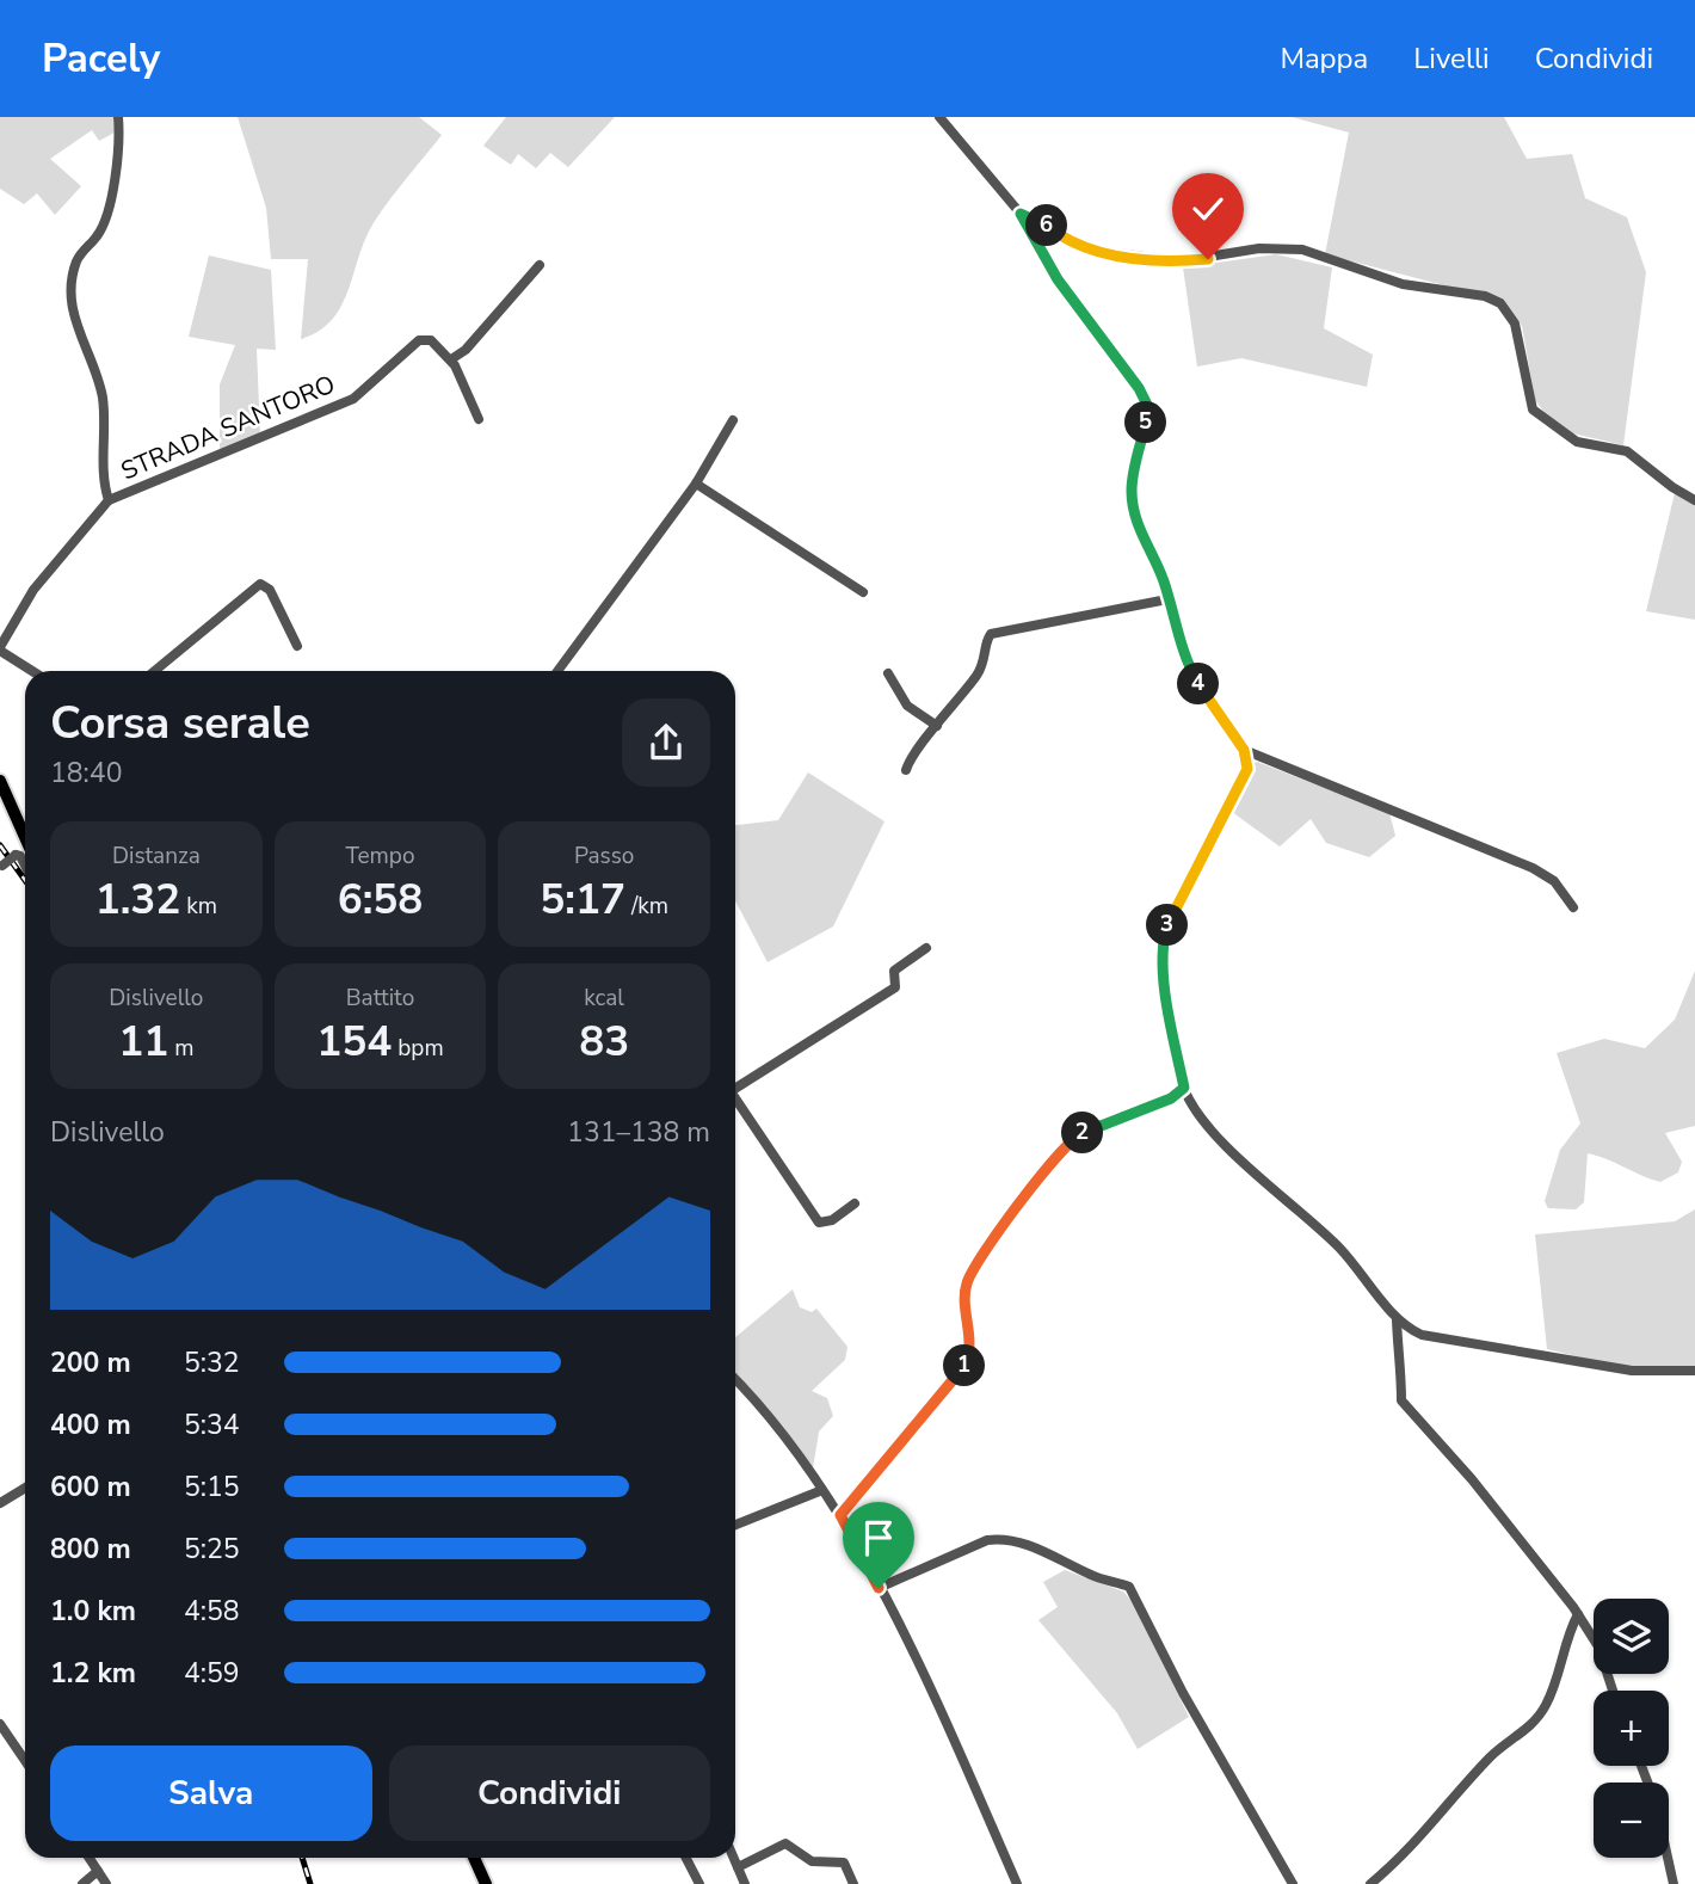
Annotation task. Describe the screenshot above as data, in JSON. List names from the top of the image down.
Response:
{
  "streets": {
    "street": ["STRADA SANTORO"]
  },
  "page": {
    "header": "Pacely",
    "nav": ["Mappa", "Livelli", "Condividi"],
    "pins": [
      "6",
      "5",
      "4",
      "3",
      "2",
      "1"
    ],
    "heading": ["Corsa serale", "18:40"],
    "stats": [
      ["Distanza", "1.32 km"],
      ["Tempo", "6:58"],
      ["Passo", "5:17 /km"],
      ["Dislivello", "11 m"],
      ["Battito", "154 bpm"],
      ["kcal", "83"]
    ],
    "chart": ["Dislivello", "131–138 m"],
    "list": [
      {
        "name": "200 m",
        "note": "5:32"
      },
      {
        "name": "400 m",
        "note": "5:34"
      },
      {
        "name": "600 m",
        "note": "5:15"
      },
      {
        "name": "800 m",
        "note": "5:25"
      },
      {
        "name": "1.0 km",
        "note": "4:58"
      },
      {
        "name": "1.2 km",
        "note": "4:59"
      }
    ],
    "map_buttons": ["+", "−"],
    "buttons": ["Salva", "Condividi"]
  }
}
